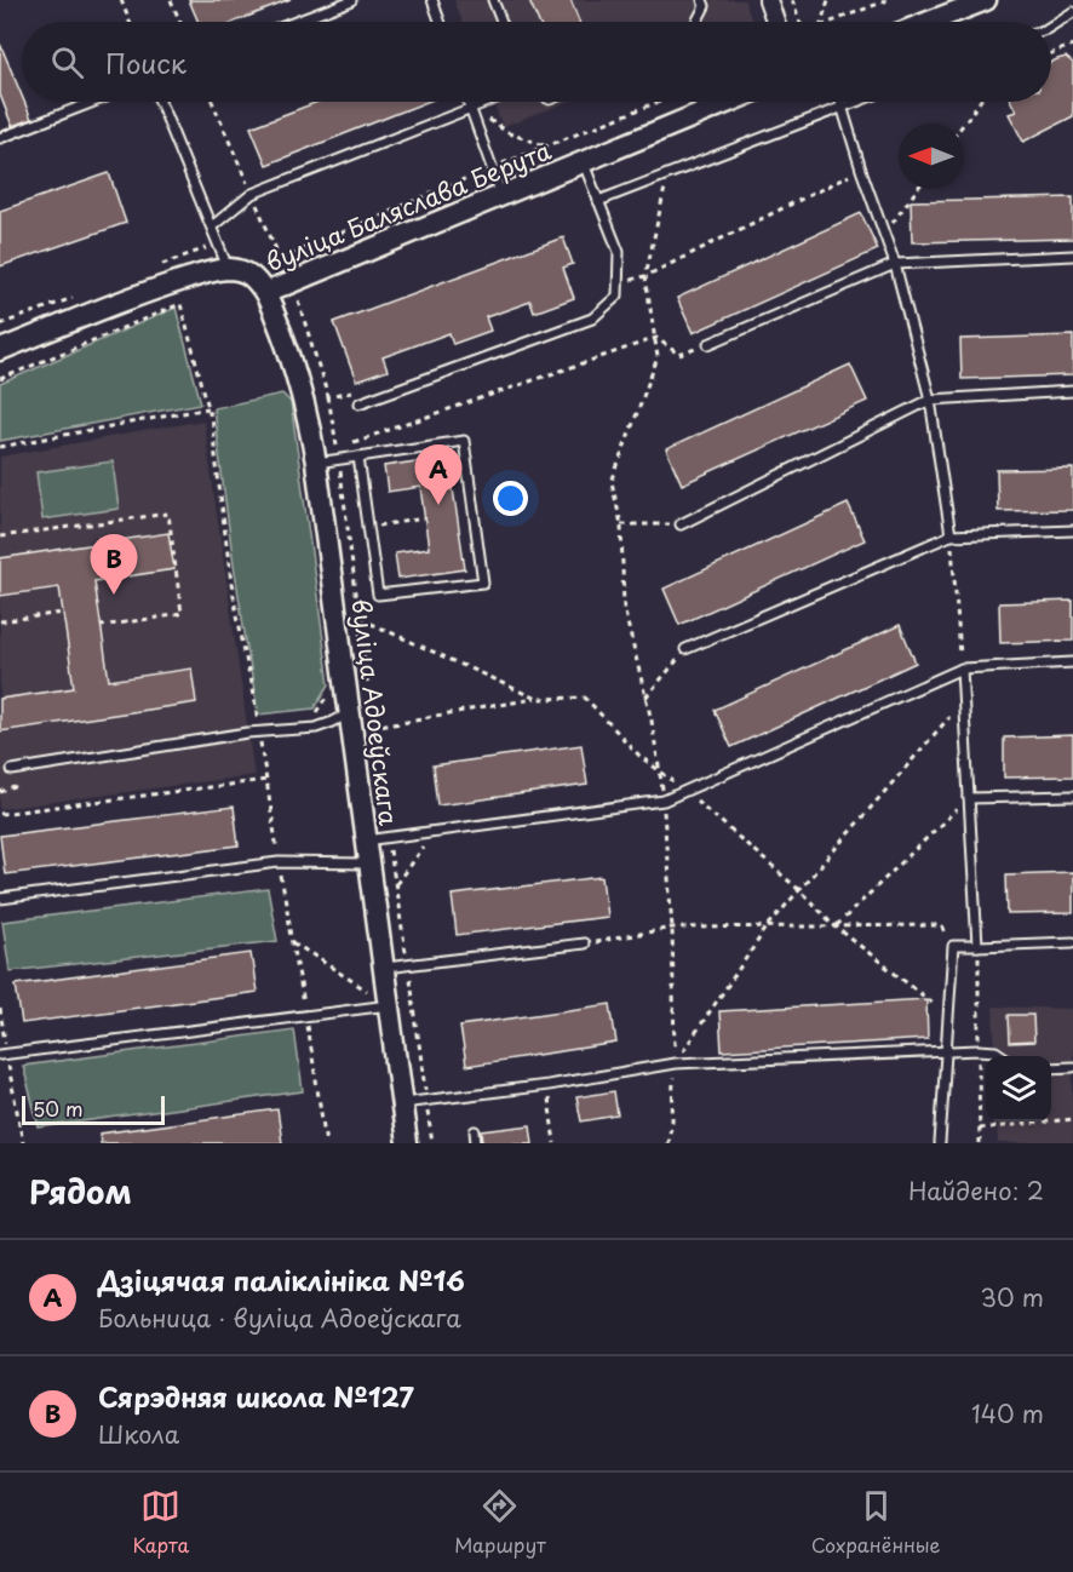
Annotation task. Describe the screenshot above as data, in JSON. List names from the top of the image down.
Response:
{
  "streets": {
    "street": ["вуліца Баляслава Берута", "вуліца Адоеўскага"]
  },
  "crossings": [
    ["вуліца Баляслава Берута", "вуліца Адоеўскага"]
  ],
  "scale_bar": "50 m",
  "north": "left",
  "page": {
    "search": "Поиск",
    "pins": ["A", "B"],
    "scale": "50 m",
    "heading": ["Рядом", "Найдено: 2"],
    "list": [
      {
        "mark": "A",
        "name": "Дзіцячая паліклініка №16",
        "note": "Больница · вуліца Адоеўскага",
        "value": "30 m"
      },
      {
        "mark": "B",
        "name": "Сярэдняя школа №127",
        "note": "Школа",
        "value": "140 m"
      }
    ],
    "nav": ["Карта", "Маршрут", "Сохранённые"]
  }
}
